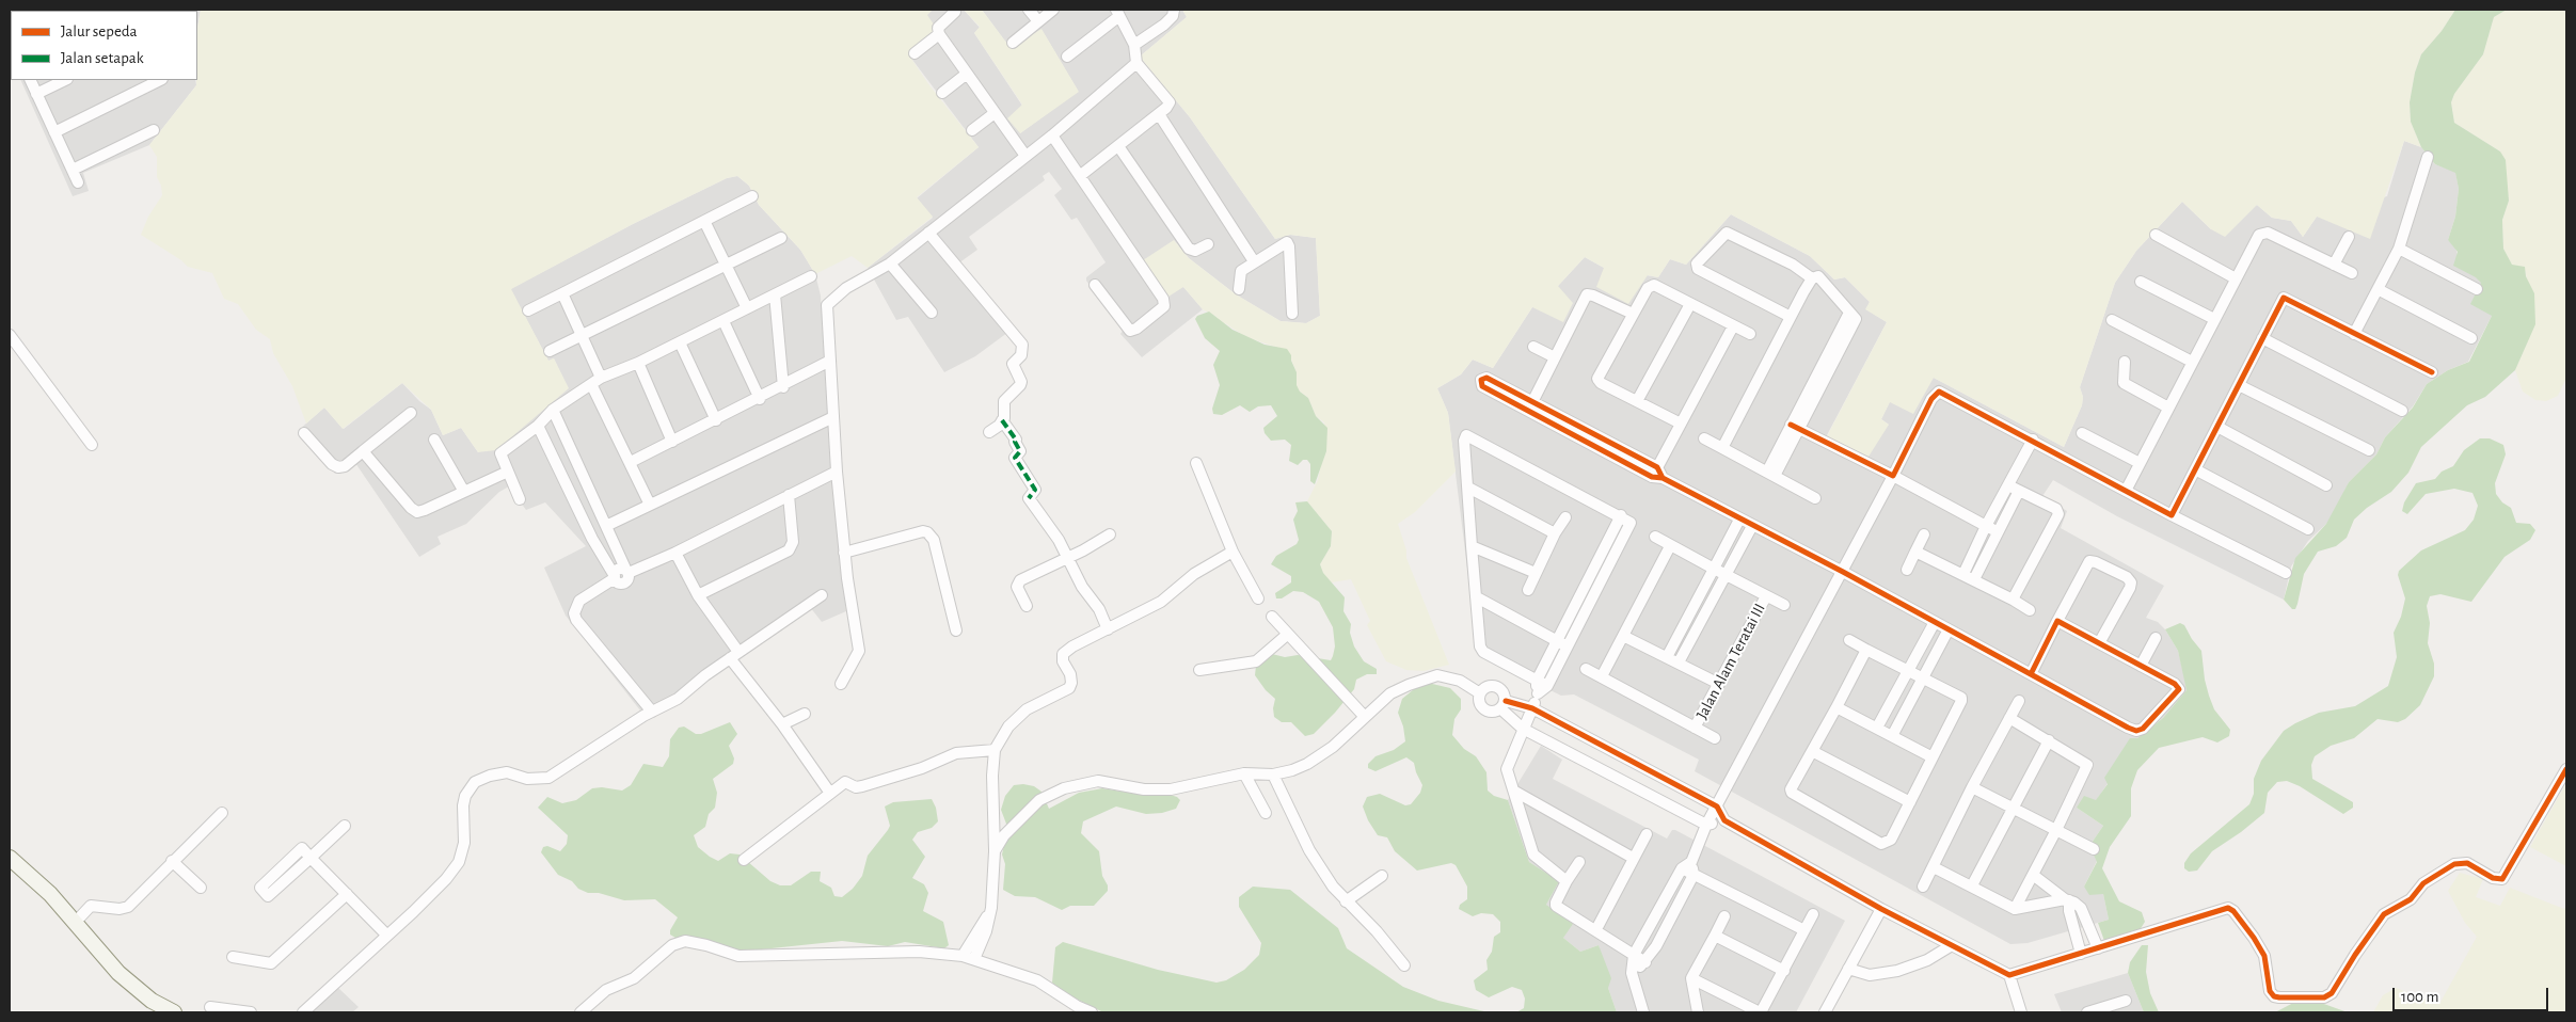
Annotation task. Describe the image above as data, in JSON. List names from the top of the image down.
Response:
{
  "streets": {
    "street": ["Jalan Alam Teratai III"]
  },
  "legend": ["Jalur sepeda", "Jalan setapak"],
  "scale_bar": "100 m"
}
